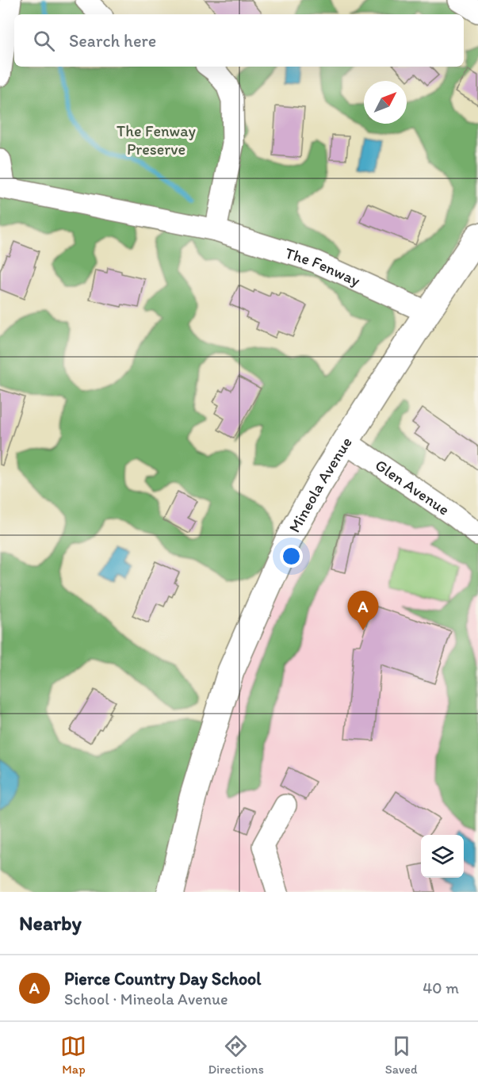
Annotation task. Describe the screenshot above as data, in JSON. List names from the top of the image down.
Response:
{
  "streets": {
    "main road": ["Mineola Avenue"],
    "street": ["The Fenway", "Glen Avenue"]
  },
  "crossings": [
    ["The Fenway", "Mineola Avenue"],
    ["Mineola Avenue", "Glen Avenue"]
  ],
  "parks": ["The Fenway Preserve"],
  "north": "top right",
  "page": {
    "search": "Search here",
    "pins": "A",
    "heading": "Nearby",
    "list": [
      {
        "mark": "A",
        "name": "Pierce Country Day School",
        "note": "School · Mineola Avenue",
        "value": "40 m"
      }
    ],
    "nav": ["Map", "Directions", "Saved"]
  }
}
